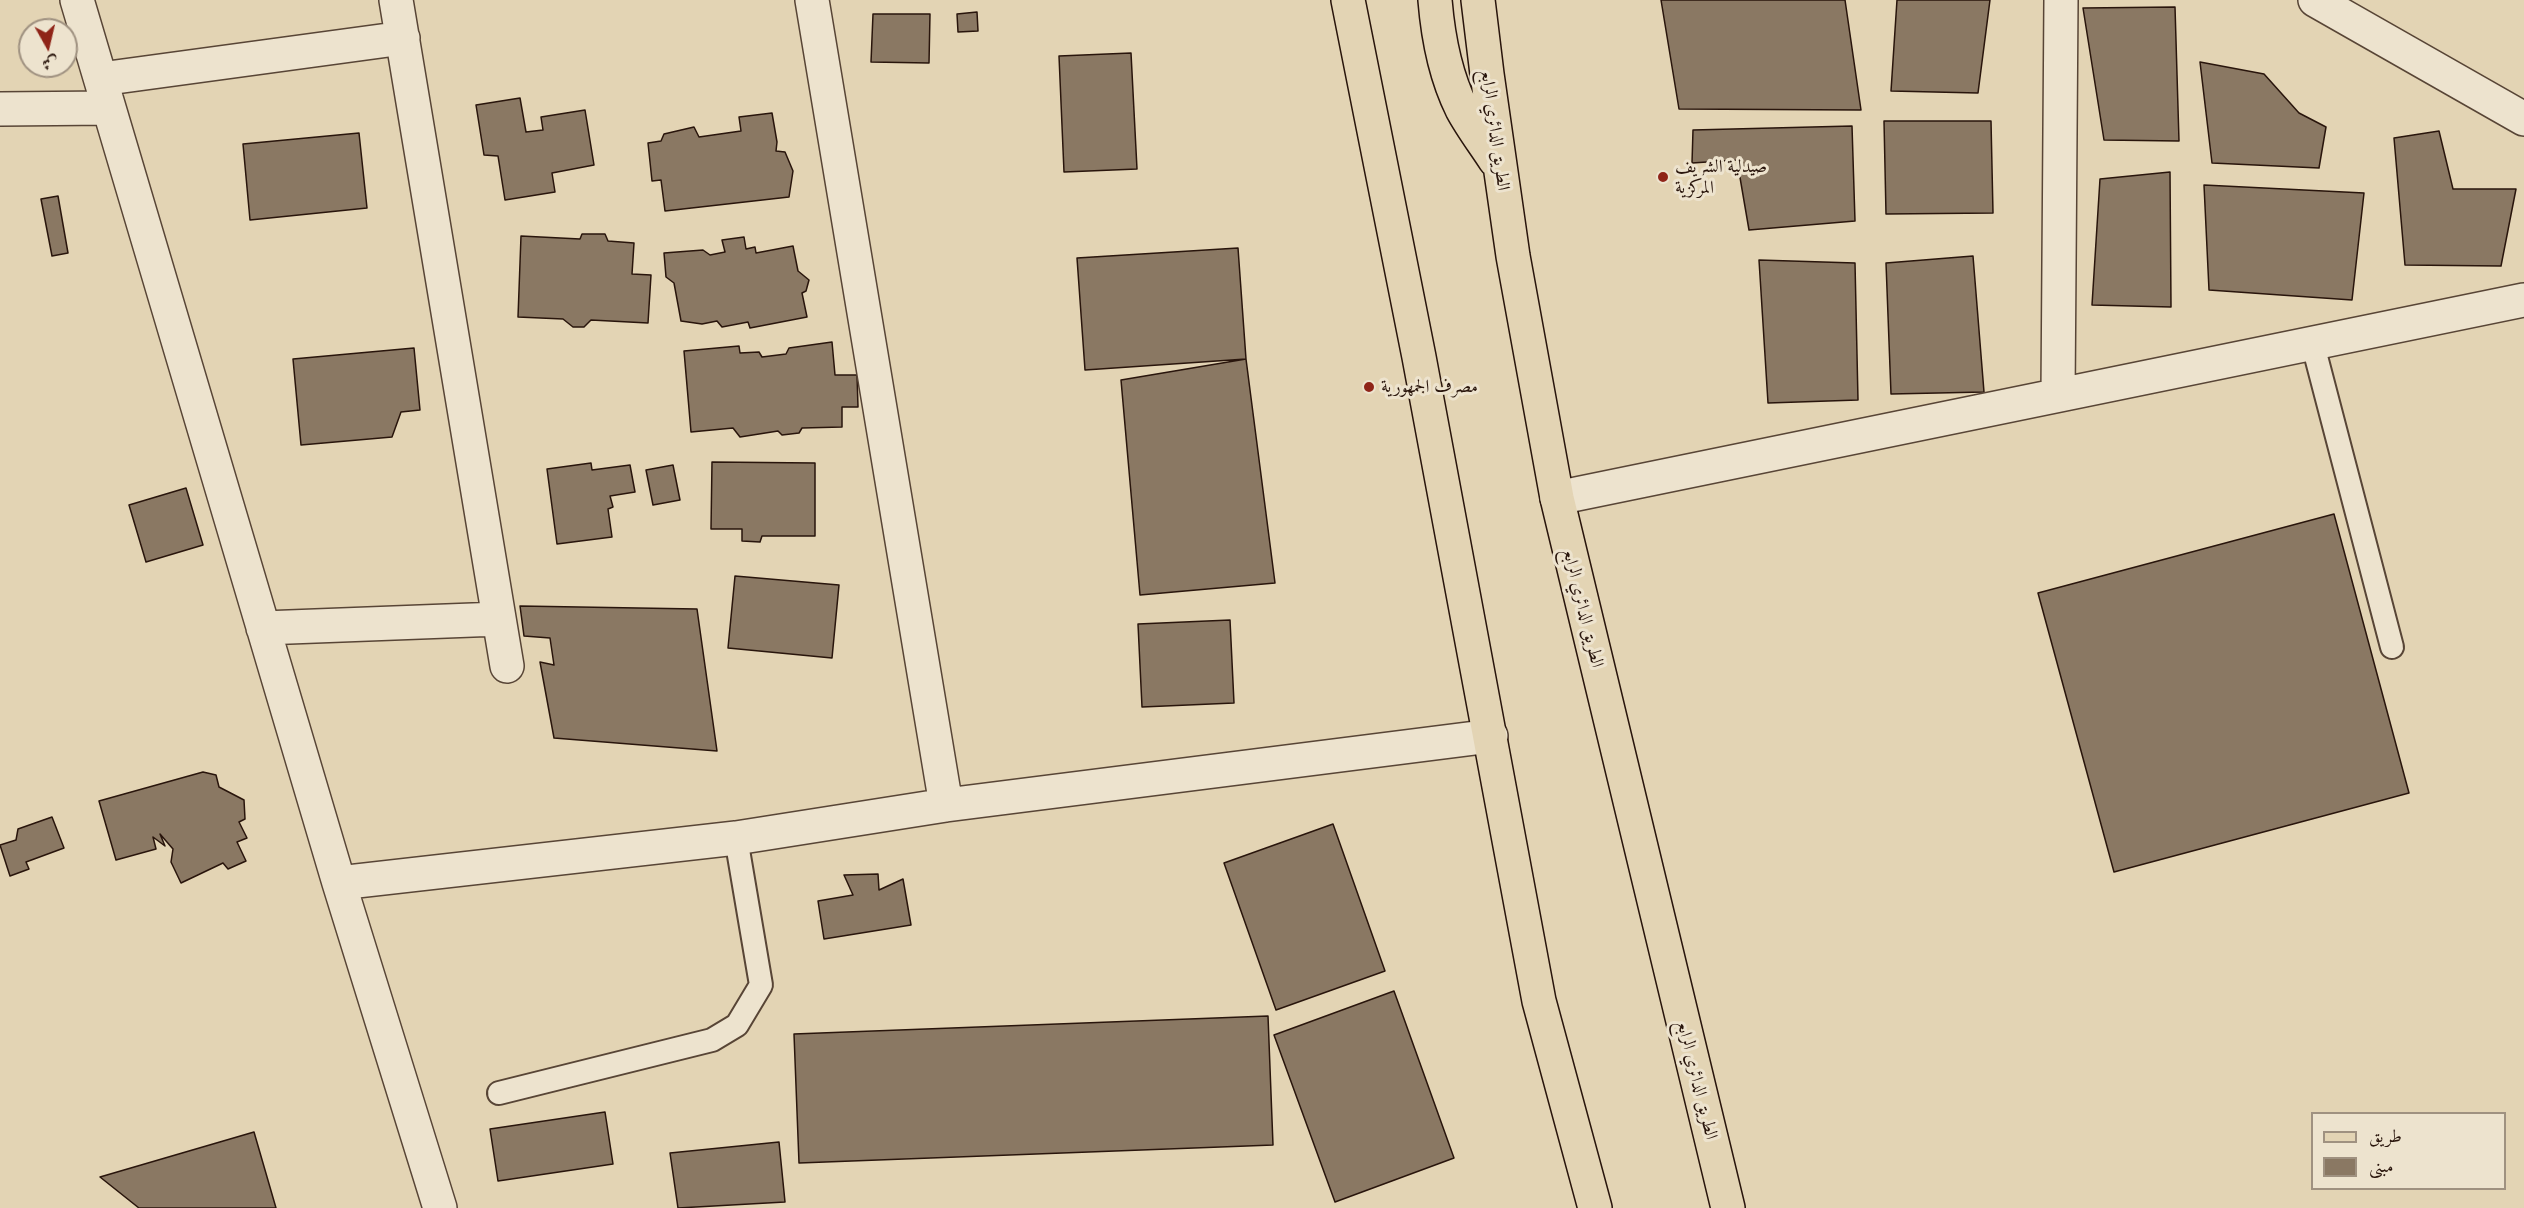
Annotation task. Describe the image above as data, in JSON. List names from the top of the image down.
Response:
{
  "streets": {
    "main road": ["الطريق الدائري الرابع"]
  },
  "places": ["صيدلية الشريف المركزية", "مصرف الجمهورية"],
  "legend": ["طريق", "مبنى"],
  "north": "bottom"
}
